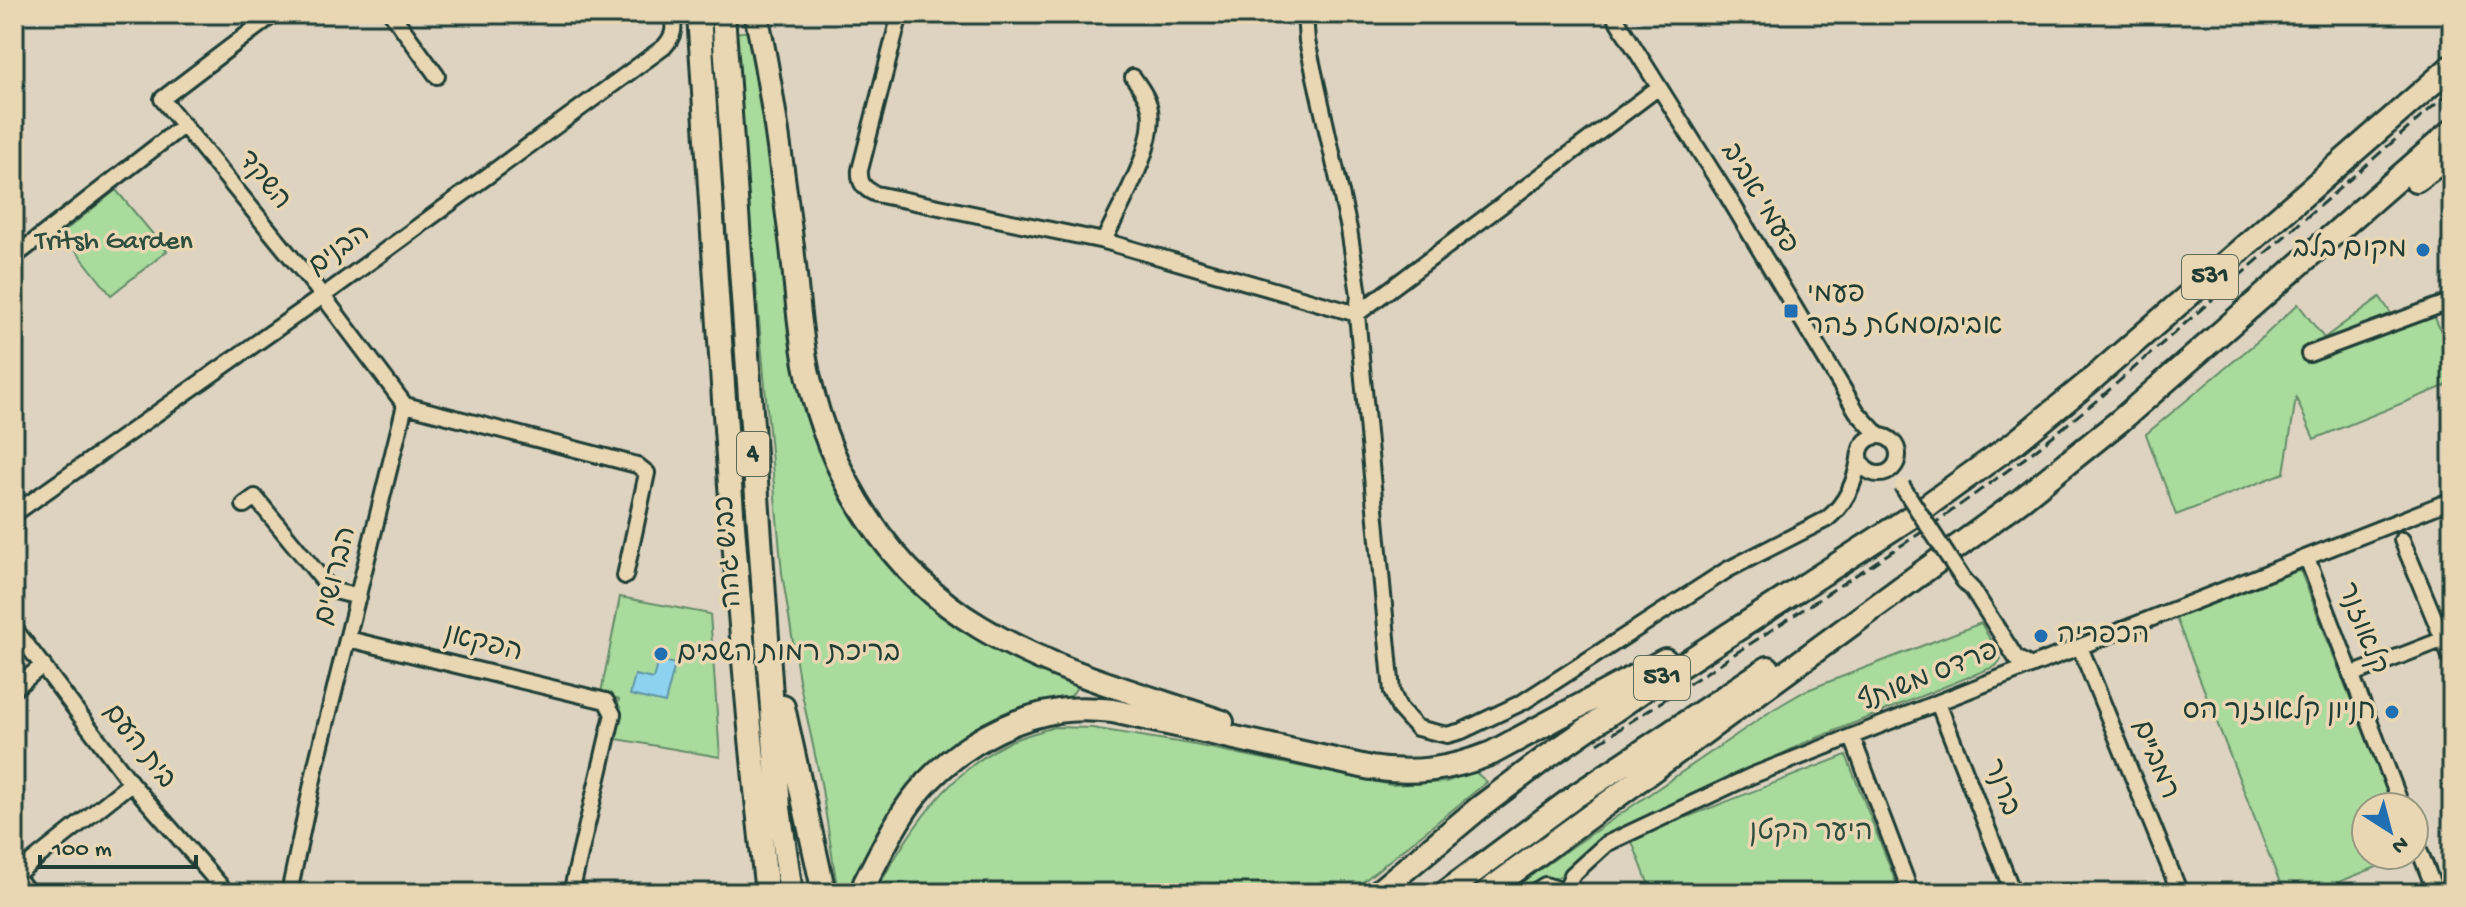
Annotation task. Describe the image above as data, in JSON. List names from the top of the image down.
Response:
{
  "streets": {
    "highway": ["531", "4", "כביש גהה"],
    "street": [
      "השקד",
      "פעמי אביב",
      "הבנים",
      "הברושים",
      "קלאוזנר",
      "הפקאן",
      "פרדס משותף",
      "בית העם",
      "רמב\"ם",
      "ברנר"
    ]
  },
  "crossings": [
    ["השקד", "הבנים"],
    ["הברושים", "הפקאן"],
    ["קלאוזנר", "פרדס משותף"],
    ["פרדס משותף", "רמב\"ם"],
    ["פרדס משותף", "ברנר"]
  ],
  "parks": ["Tritsh Garden", "היער הקטן"],
  "places": {
    "other": [
      "מקום בלב",
      "הכפריה",
      "בריכת רמות השבים",
      "חניון קלאוזנר הס"
    ],
    "transit": ["פעמי אביב/סמטת זהר"]
  },
  "scale_bar": "100 m",
  "north": "bottom right"
}
